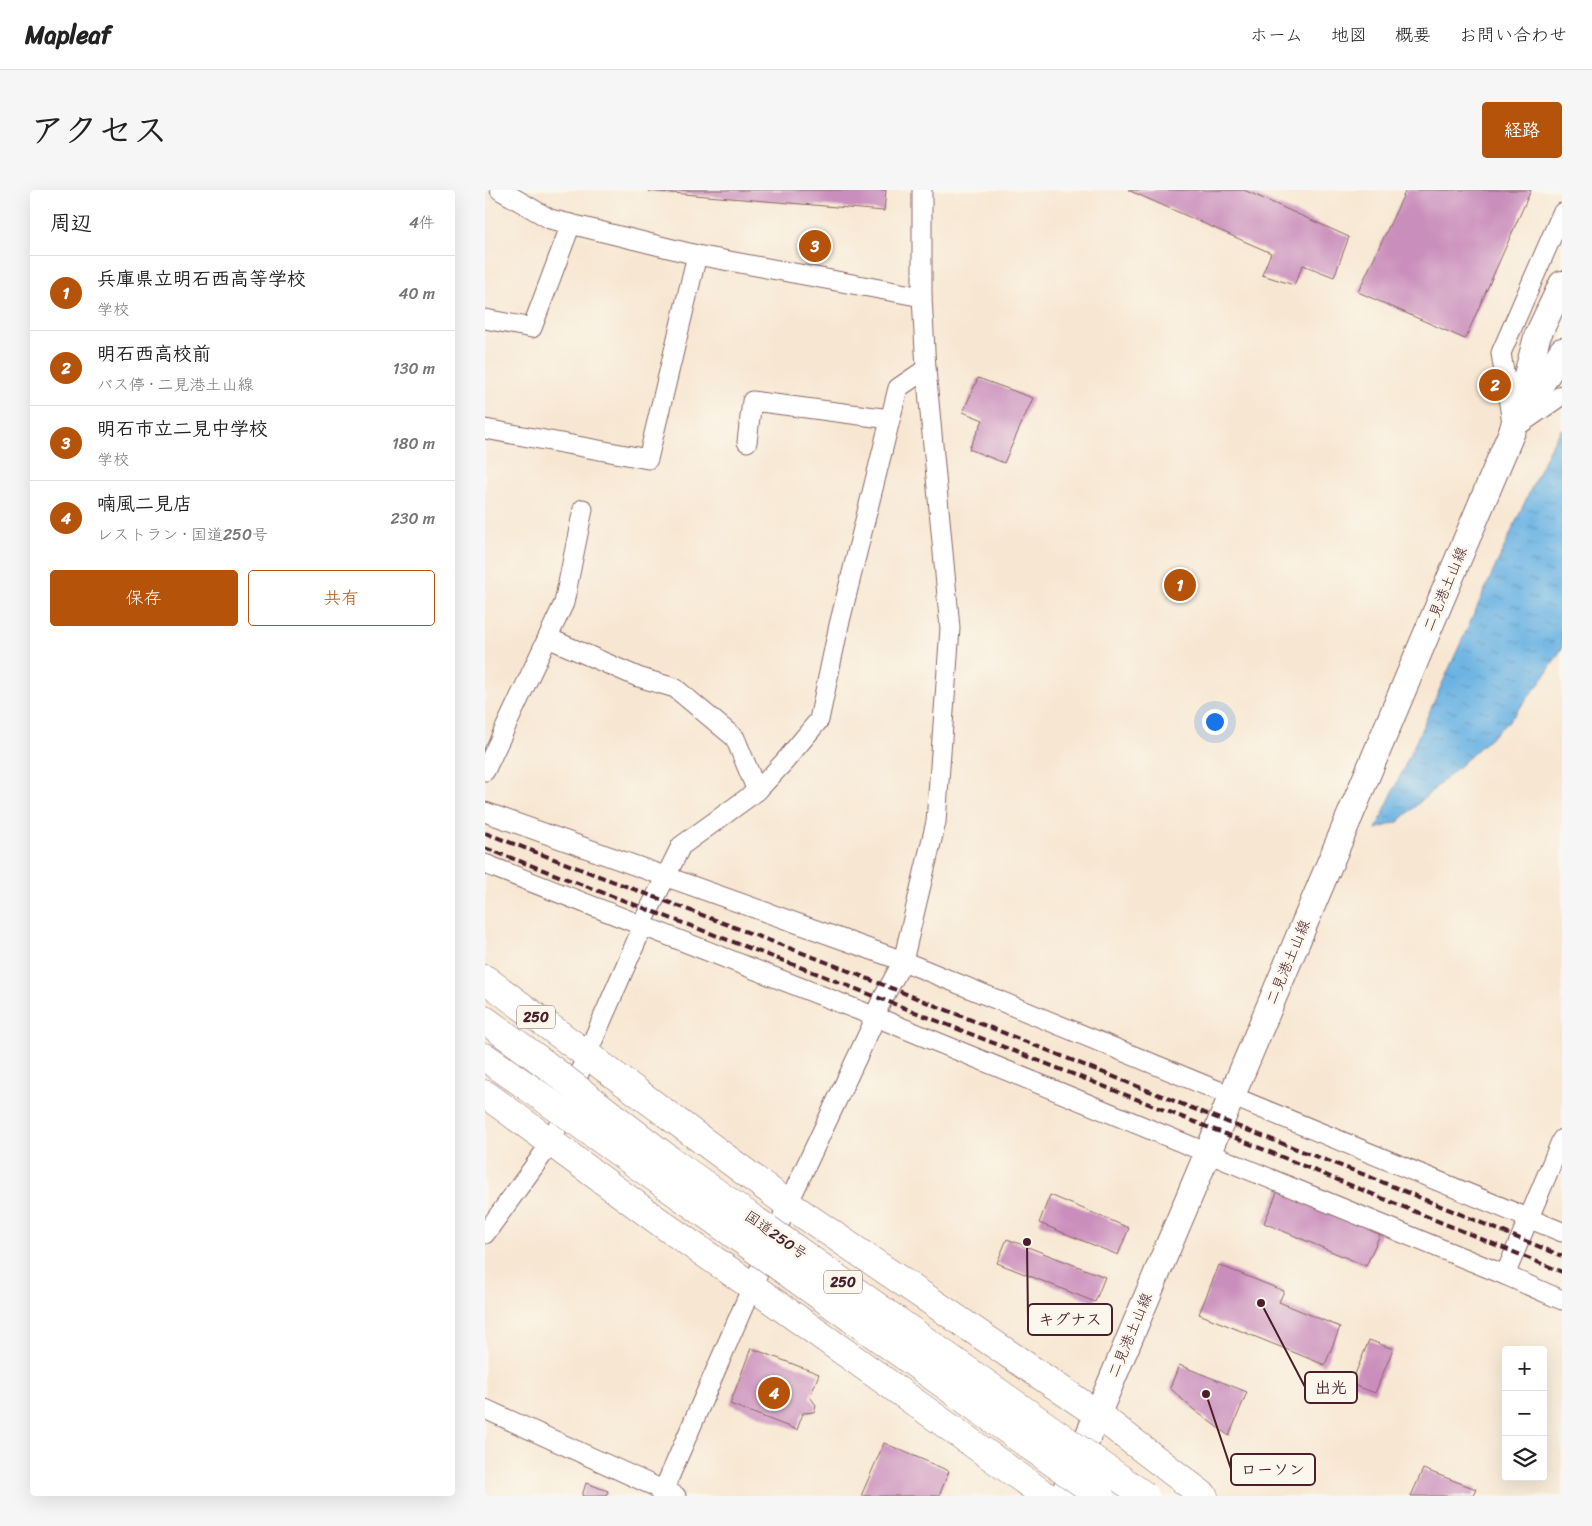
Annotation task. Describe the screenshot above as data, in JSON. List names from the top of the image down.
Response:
{
  "streets": {
    "highway": ["250", "国道250号"],
    "main road": ["二見港土山線"]
  },
  "crossings": [
    ["二見港土山線", "250"]
  ],
  "places": ["キグナス", "出光", "ローソン"],
  "page": {
    "header": "Mapleaf",
    "nav": [
      "ホーム",
      "地図",
      "概要",
      "お問い合わせ"
    ],
    "title": "アクセス",
    "buttons": [
      "経路",
      ["保存", "共有"]
    ],
    "heading": ["周辺", "4件"],
    "pins": [
      "3",
      "2",
      "1",
      "4"
    ],
    "list": [
      {
        "mark": "1",
        "name": "兵庫県立明石西高等学校",
        "note": "学校",
        "value": "40 m"
      },
      {
        "mark": "2",
        "name": "明石西高校前",
        "note": "バス停 · 二見港土山線",
        "value": "130 m"
      },
      {
        "mark": "3",
        "name": "明石市立二見中学校",
        "note": "学校",
        "value": "180 m"
      },
      {
        "mark": "4",
        "name": "喃風二見店",
        "note": "レストラン · 国道250号",
        "value": "230 m"
      }
    ],
    "map_buttons": ["+", "−"]
  }
}
